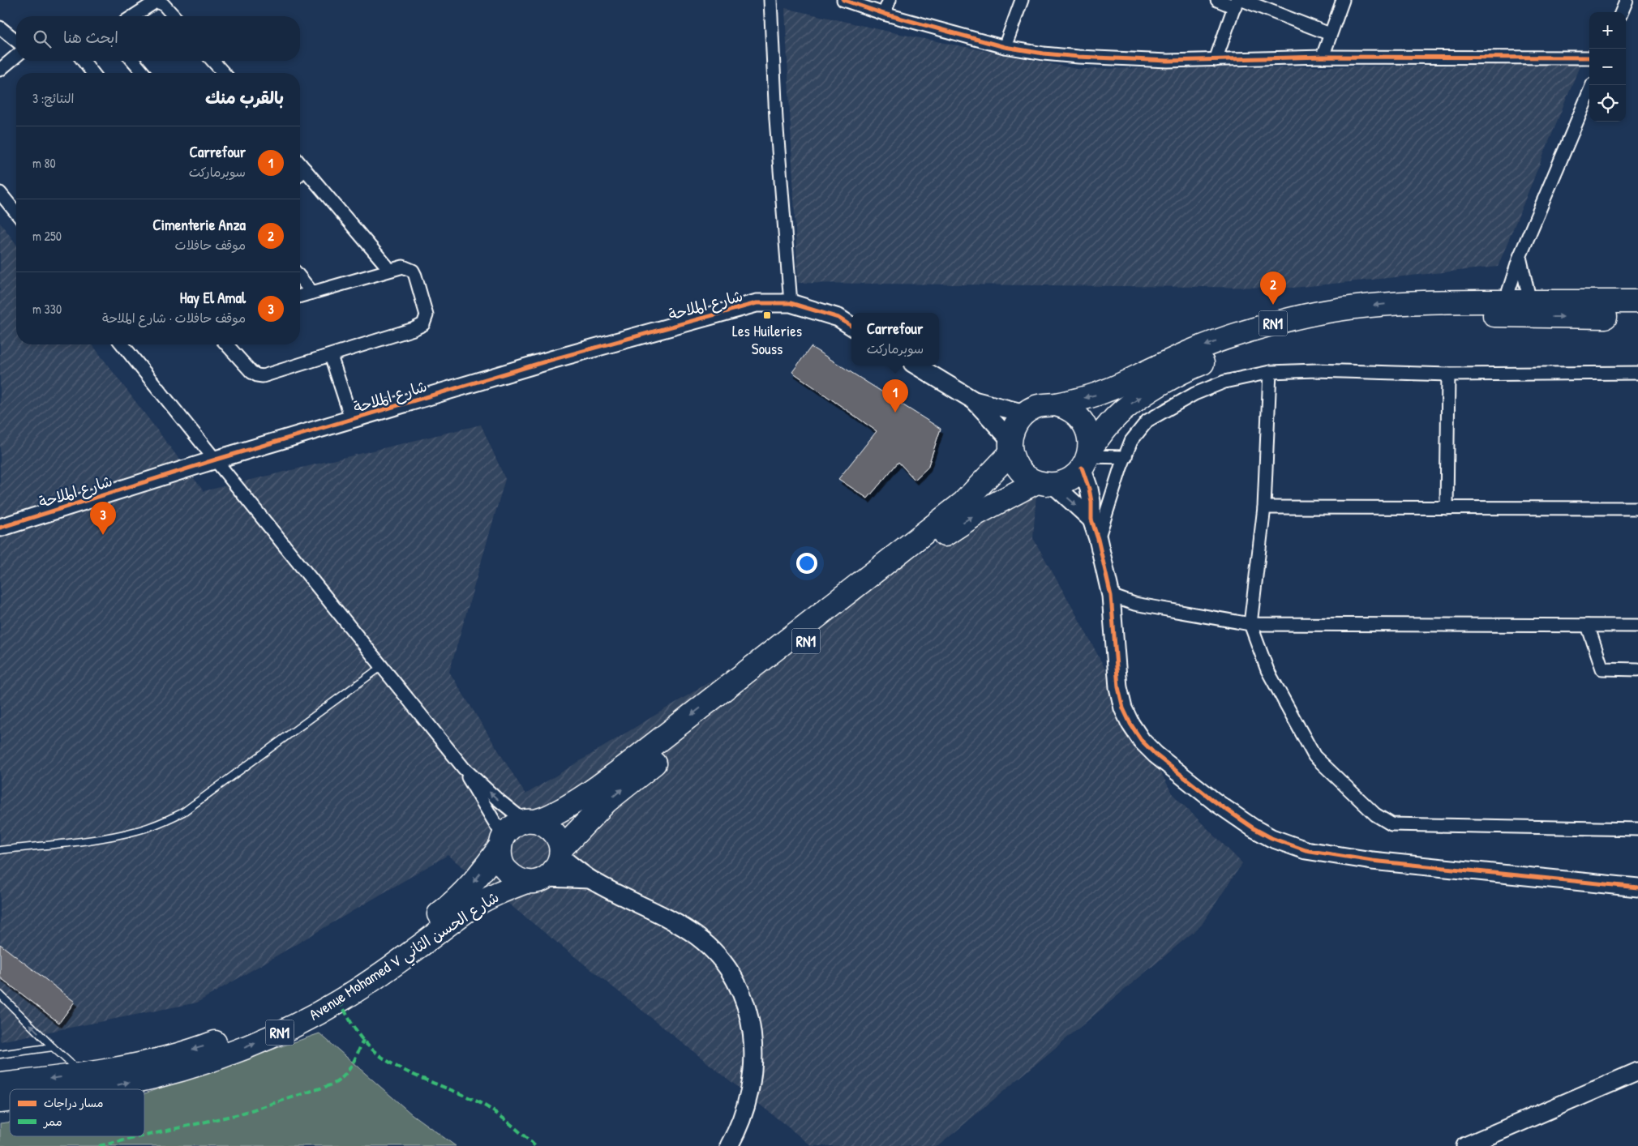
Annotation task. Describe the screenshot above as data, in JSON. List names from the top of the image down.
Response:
{
  "streets": {
    "highway": ["RN1", "Avenue Mohamed V شارع الحسن الثاني"],
    "street": ["شارع الملاحة"]
  },
  "crossings": [
    ["RN1", "Avenue Mohamed V شارع الحسن الثاني"]
  ],
  "places": {
    "transit": ["Les Huileries Souss"]
  },
  "legend": ["مسار دراجات", "ممر"],
  "page": {
    "map_buttons": ["+", "−"],
    "search": "ابحث هنا",
    "heading": ["بالقرب منك", "النتائج: 3"],
    "list": [
      {
        "mark": "1",
        "name": "Carrefour",
        "note": "سوبرماركت",
        "value": "80 m"
      },
      {
        "mark": "2",
        "name": "Cimenterie Anza",
        "note": "موقف حافلات",
        "value": "250 m"
      },
      {
        "mark": "3",
        "name": "Hay El Amal",
        "note": "موقف حافلات · شارع الملاحة",
        "value": "330 m"
      }
    ],
    "pins": ["2", "1", "3"],
    "popup": ["Carrefour", "سوبرماركت"]
  }
}
